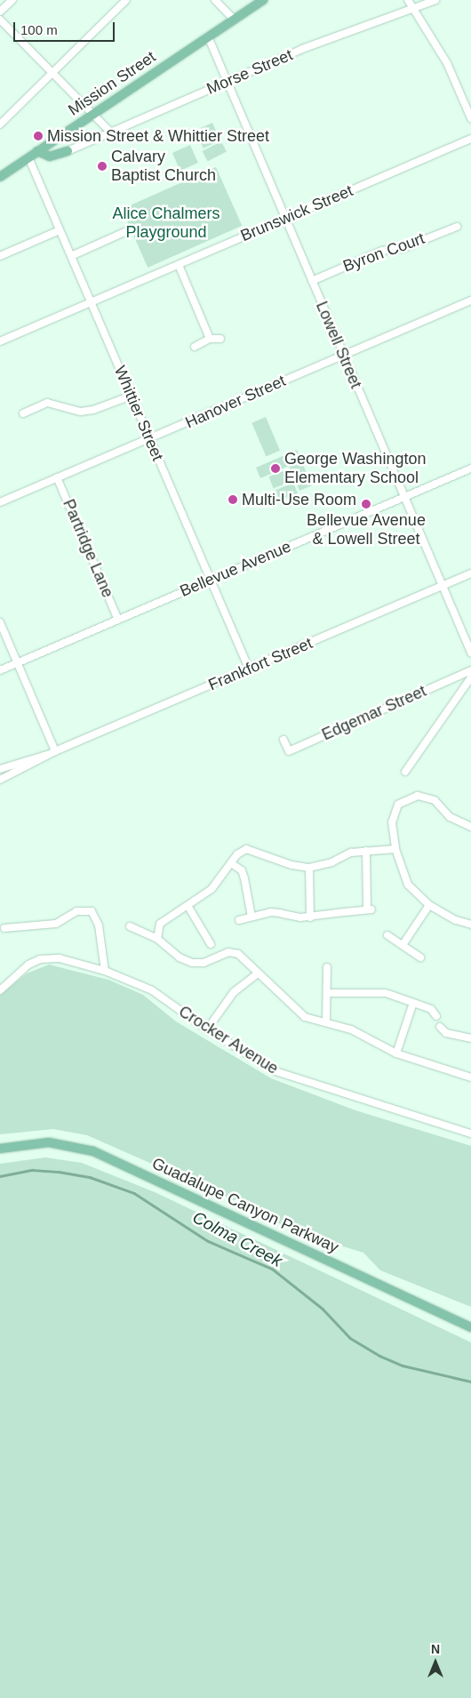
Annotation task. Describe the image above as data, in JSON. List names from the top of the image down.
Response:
{
  "streets": {
    "main road": ["Mission Street", "Guadalupe Canyon Parkway"],
    "street": [
      "Morse Street",
      "Brunswick Street",
      "Byron Court",
      "Lowell Street",
      "Hanover Street",
      "Whittier Street",
      "Partridge Lane",
      "Bellevue Avenue",
      "Frankfort Street",
      "Edgemar Street",
      "Crocker Avenue"
    ]
  },
  "crossings": [
    ["Morse Street", "Lowell Street"],
    ["Mission Street", "Lowell Street"],
    ["Mission Street", "Whittier Street"],
    ["Brunswick Street", "Lowell Street"],
    ["Brunswick Street", "Whittier Street"],
    ["Byron Court", "Lowell Street"],
    ["Lowell Street", "Hanover Street"],
    ["Lowell Street", "Bellevue Avenue"],
    ["Lowell Street", "Frankfort Street"],
    ["Hanover Street", "Whittier Street"],
    ["Hanover Street", "Partridge Lane"],
    ["Whittier Street", "Bellevue Avenue"],
    ["Whittier Street", "Frankfort Street"],
    ["Partridge Lane", "Bellevue Avenue"]
  ],
  "water": ["Colma Creek"],
  "parks": ["Alice Chalmers Playground"],
  "places": [
    "Mission Street & Whittier Street",
    "Calvary Baptist Church",
    "George Washington Elementary School",
    "Multi-Use Room",
    "Bellevue Avenue & Lowell Street"
  ],
  "scale_bar": "100 m",
  "north": "top"
}
